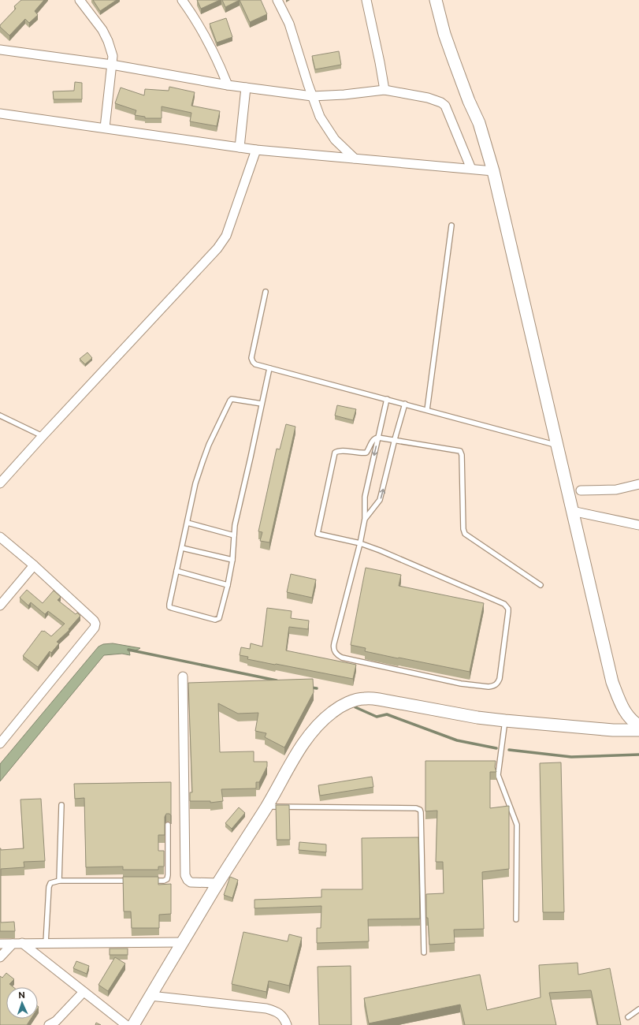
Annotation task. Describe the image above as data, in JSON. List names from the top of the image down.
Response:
{
  "north": "top"
}
